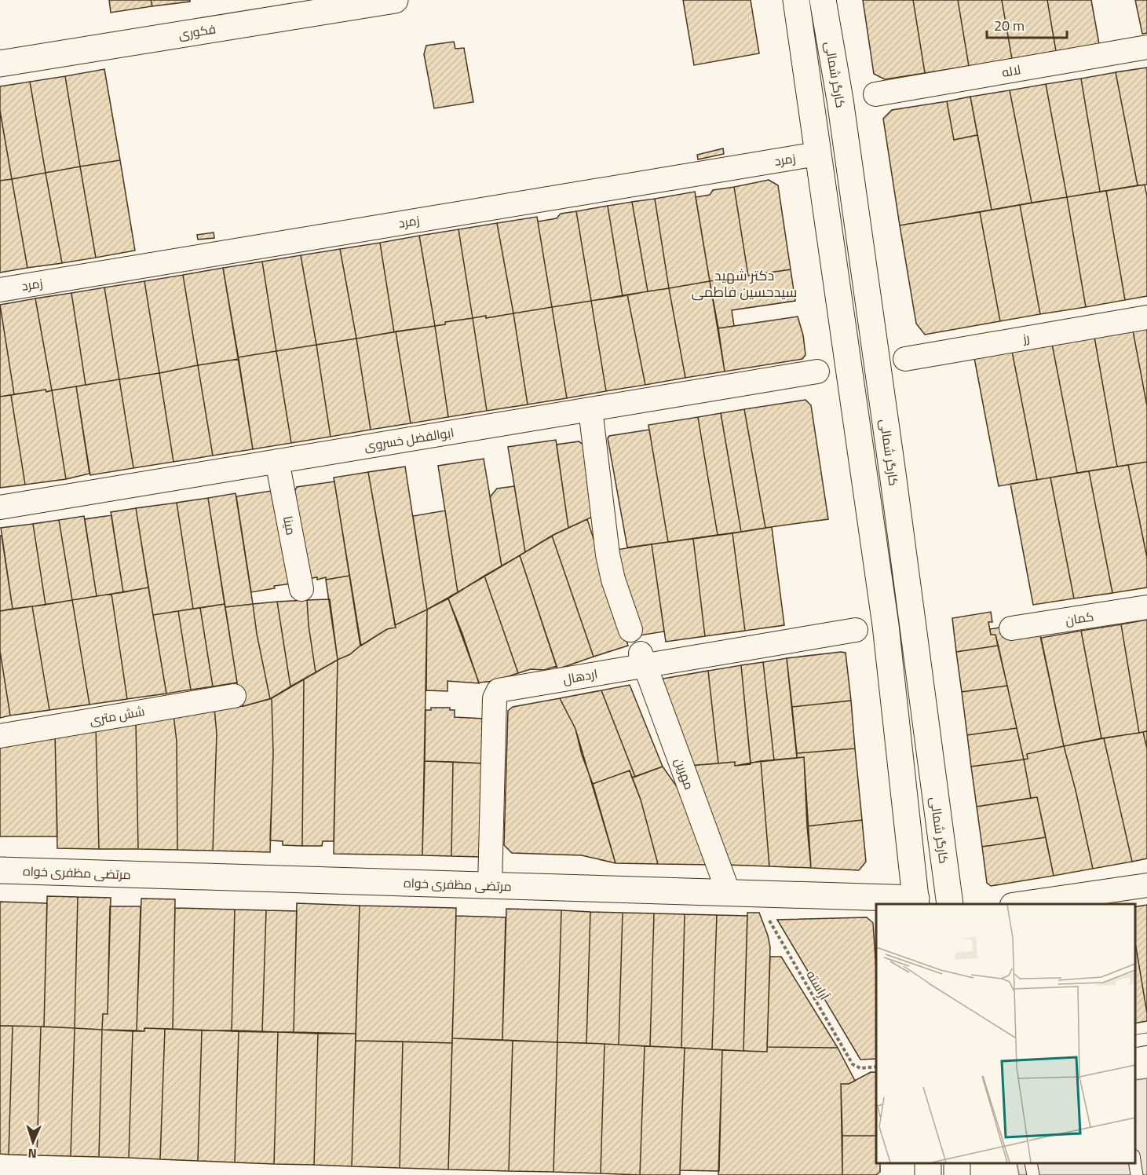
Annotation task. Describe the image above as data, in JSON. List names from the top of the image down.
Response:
{
  "streets": {
    "main road": ["فکوری", "کارگر شمالی", "مرتضی مظفری خواه"],
    "street": [
      "لاله",
      "زمرد",
      "رز",
      "ابوالفضل خسروی",
      "مینا",
      "کمان",
      "اردهال",
      "شش متری",
      "مهرین"
    ],
    "path": ["آراسته"]
  },
  "crossings": [
    ["ابوالفضل خسروی", "مینا"],
    ["اردهال", "مهرین"],
    ["اردهال", "مرتضی مظفری خواه"],
    ["مهرین", "مرتضی مظفری خواه"],
    ["مهرین", "آراسته"],
    ["مرتضی مظفری خواه", "آراسته"]
  ],
  "districts": ["دکتر شهید سیدحسین فاطمی"],
  "scale_bar": "20 m",
  "north": "bottom"
}
